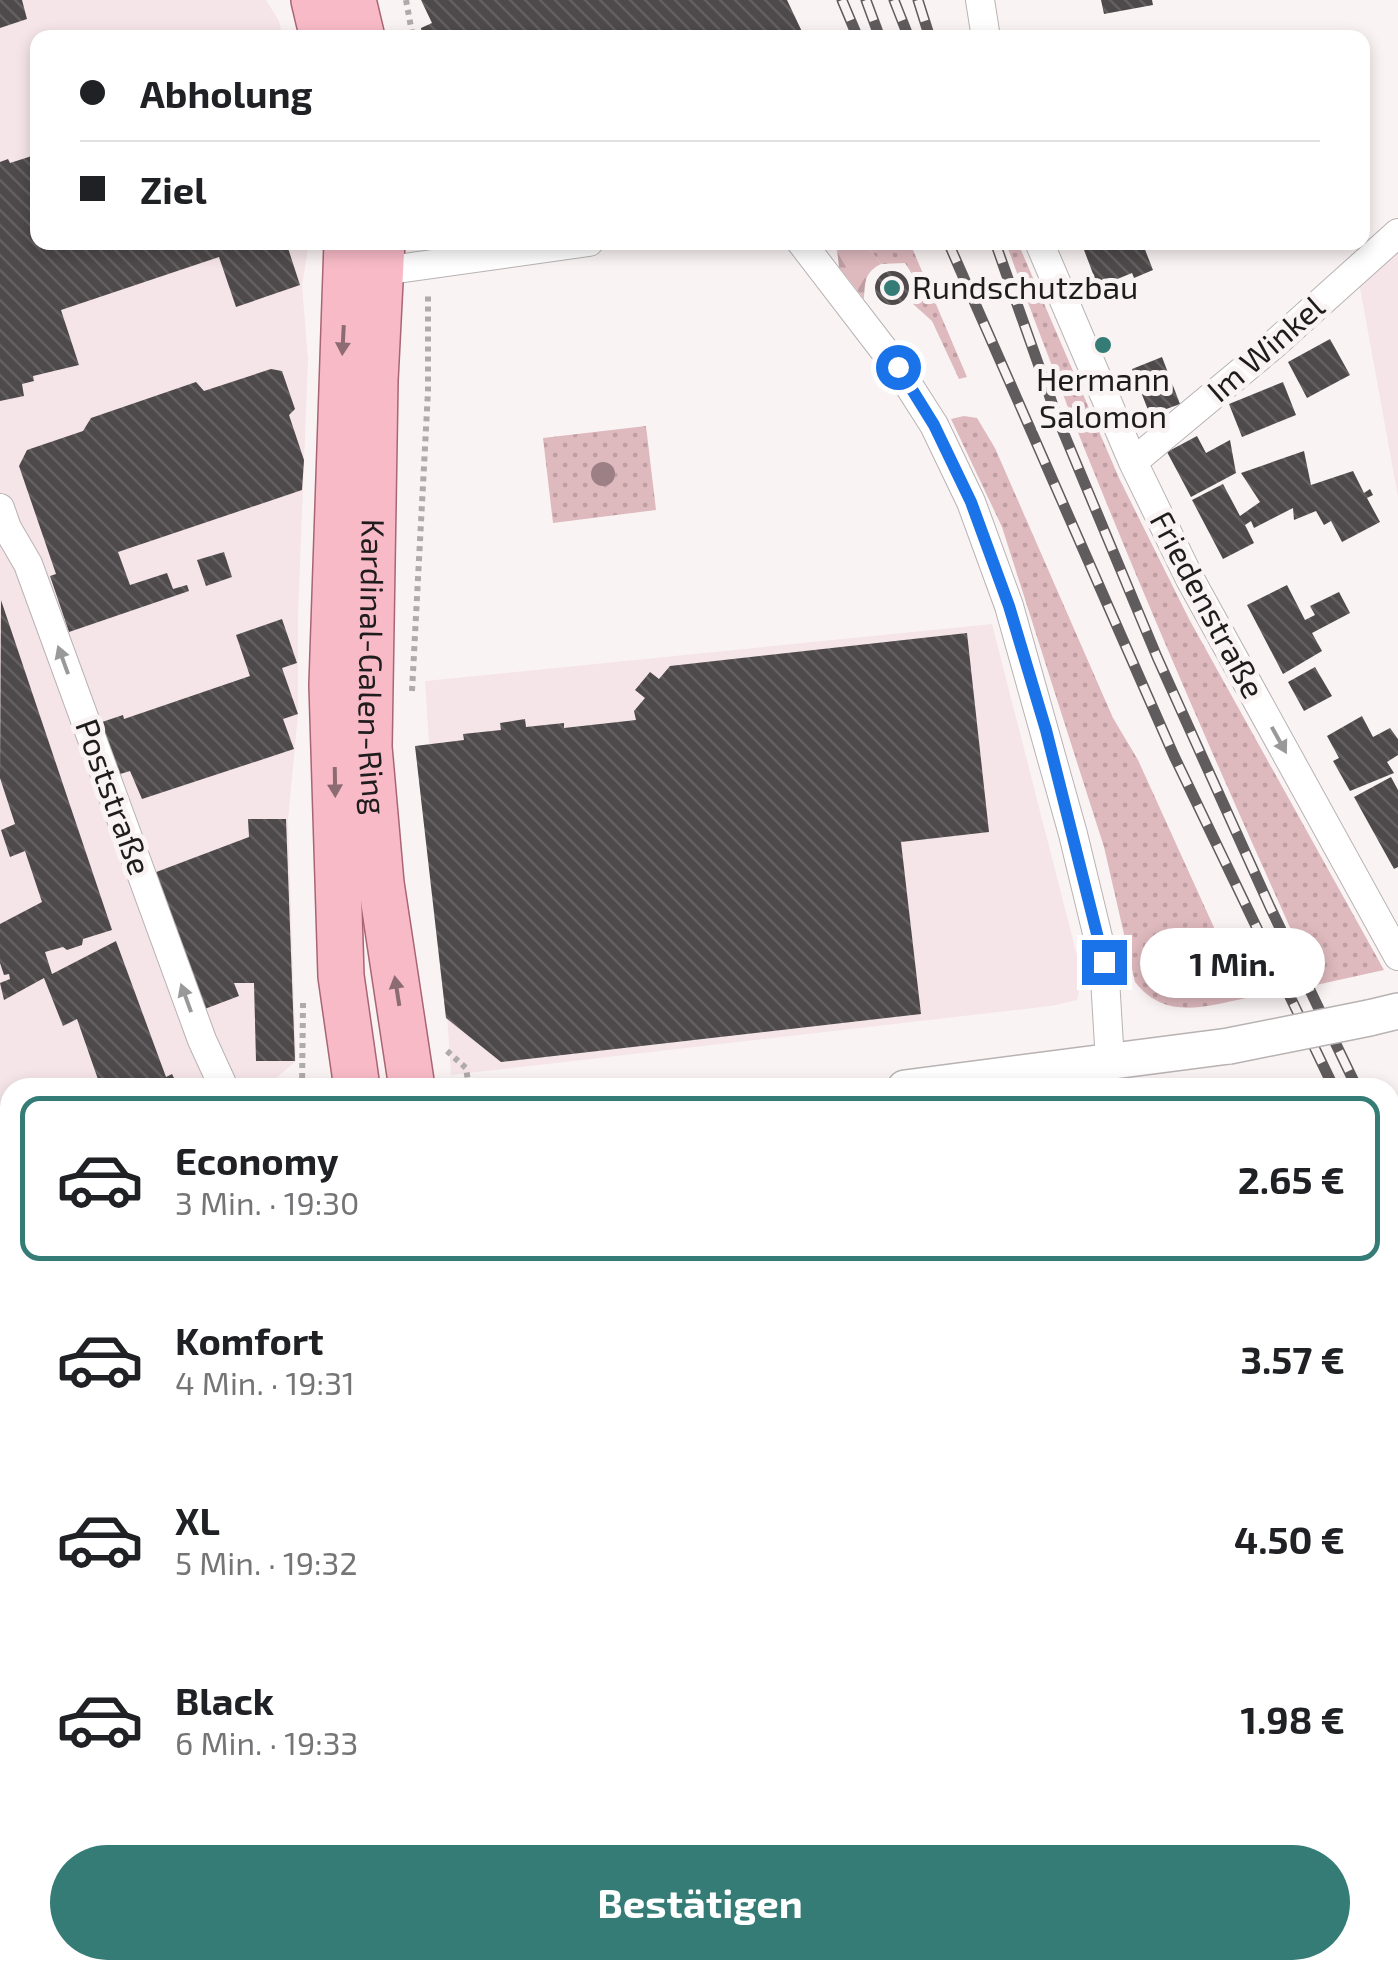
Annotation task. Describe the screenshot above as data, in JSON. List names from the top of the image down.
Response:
{
  "streets": {
    "main road": ["Kardinal-Galen-Ring"],
    "street": ["Im Winkel", "Friedenstraße", "Poststraße"]
  },
  "crossings": [
    ["Im Winkel", "Friedenstraße"]
  ],
  "one_way": ["Poststraße"],
  "places": ["Rundschutzbau", "Hermann Salomon"],
  "page": {
    "banner": ["Abholung", "Ziel"],
    "bubble": "1 Min.",
    "list": [
      {
        "name": "Economy",
        "note": "3 Min. · 19:30",
        "value": "2.65 €"
      },
      {
        "name": "Komfort",
        "note": "4 Min. · 19:31",
        "value": "3.57 €"
      },
      {
        "name": "XL",
        "note": "5 Min. · 19:32",
        "value": "4.50 €"
      },
      {
        "name": "Black",
        "note": "6 Min. · 19:33",
        "value": "1.98 €"
      }
    ],
    "buttons": "Bestätigen"
  }
}
